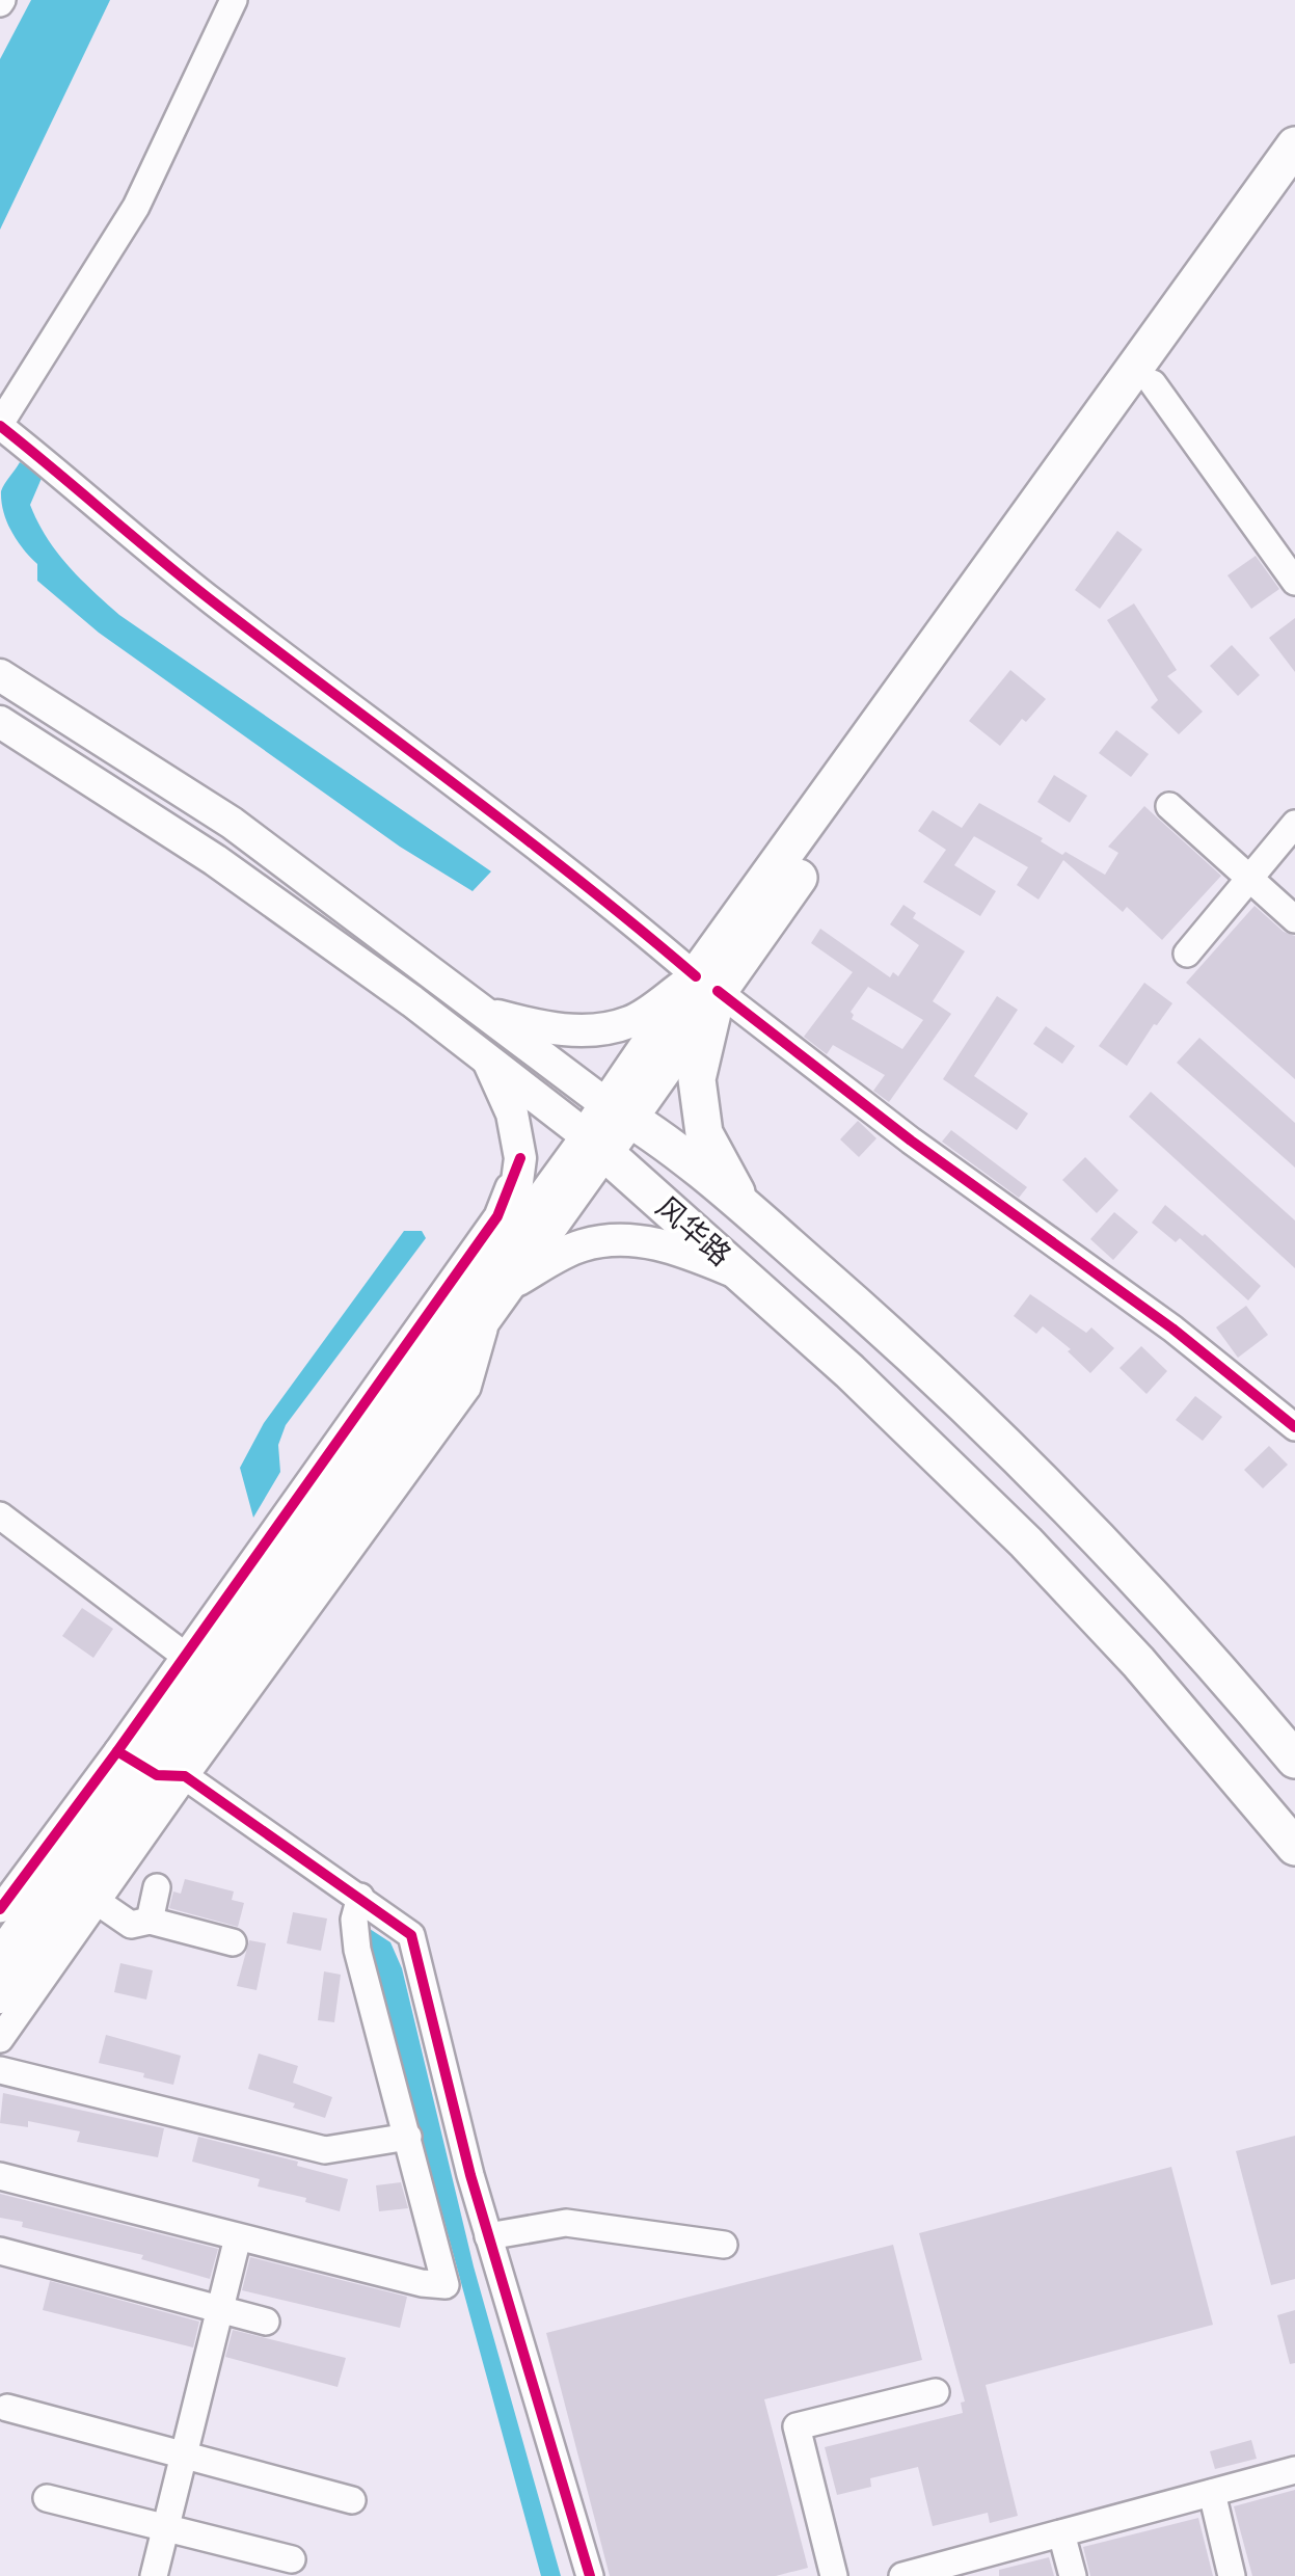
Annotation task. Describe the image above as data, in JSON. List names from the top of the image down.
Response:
{
  "streets": {
    "highway": ["风华路"]
  }
}
